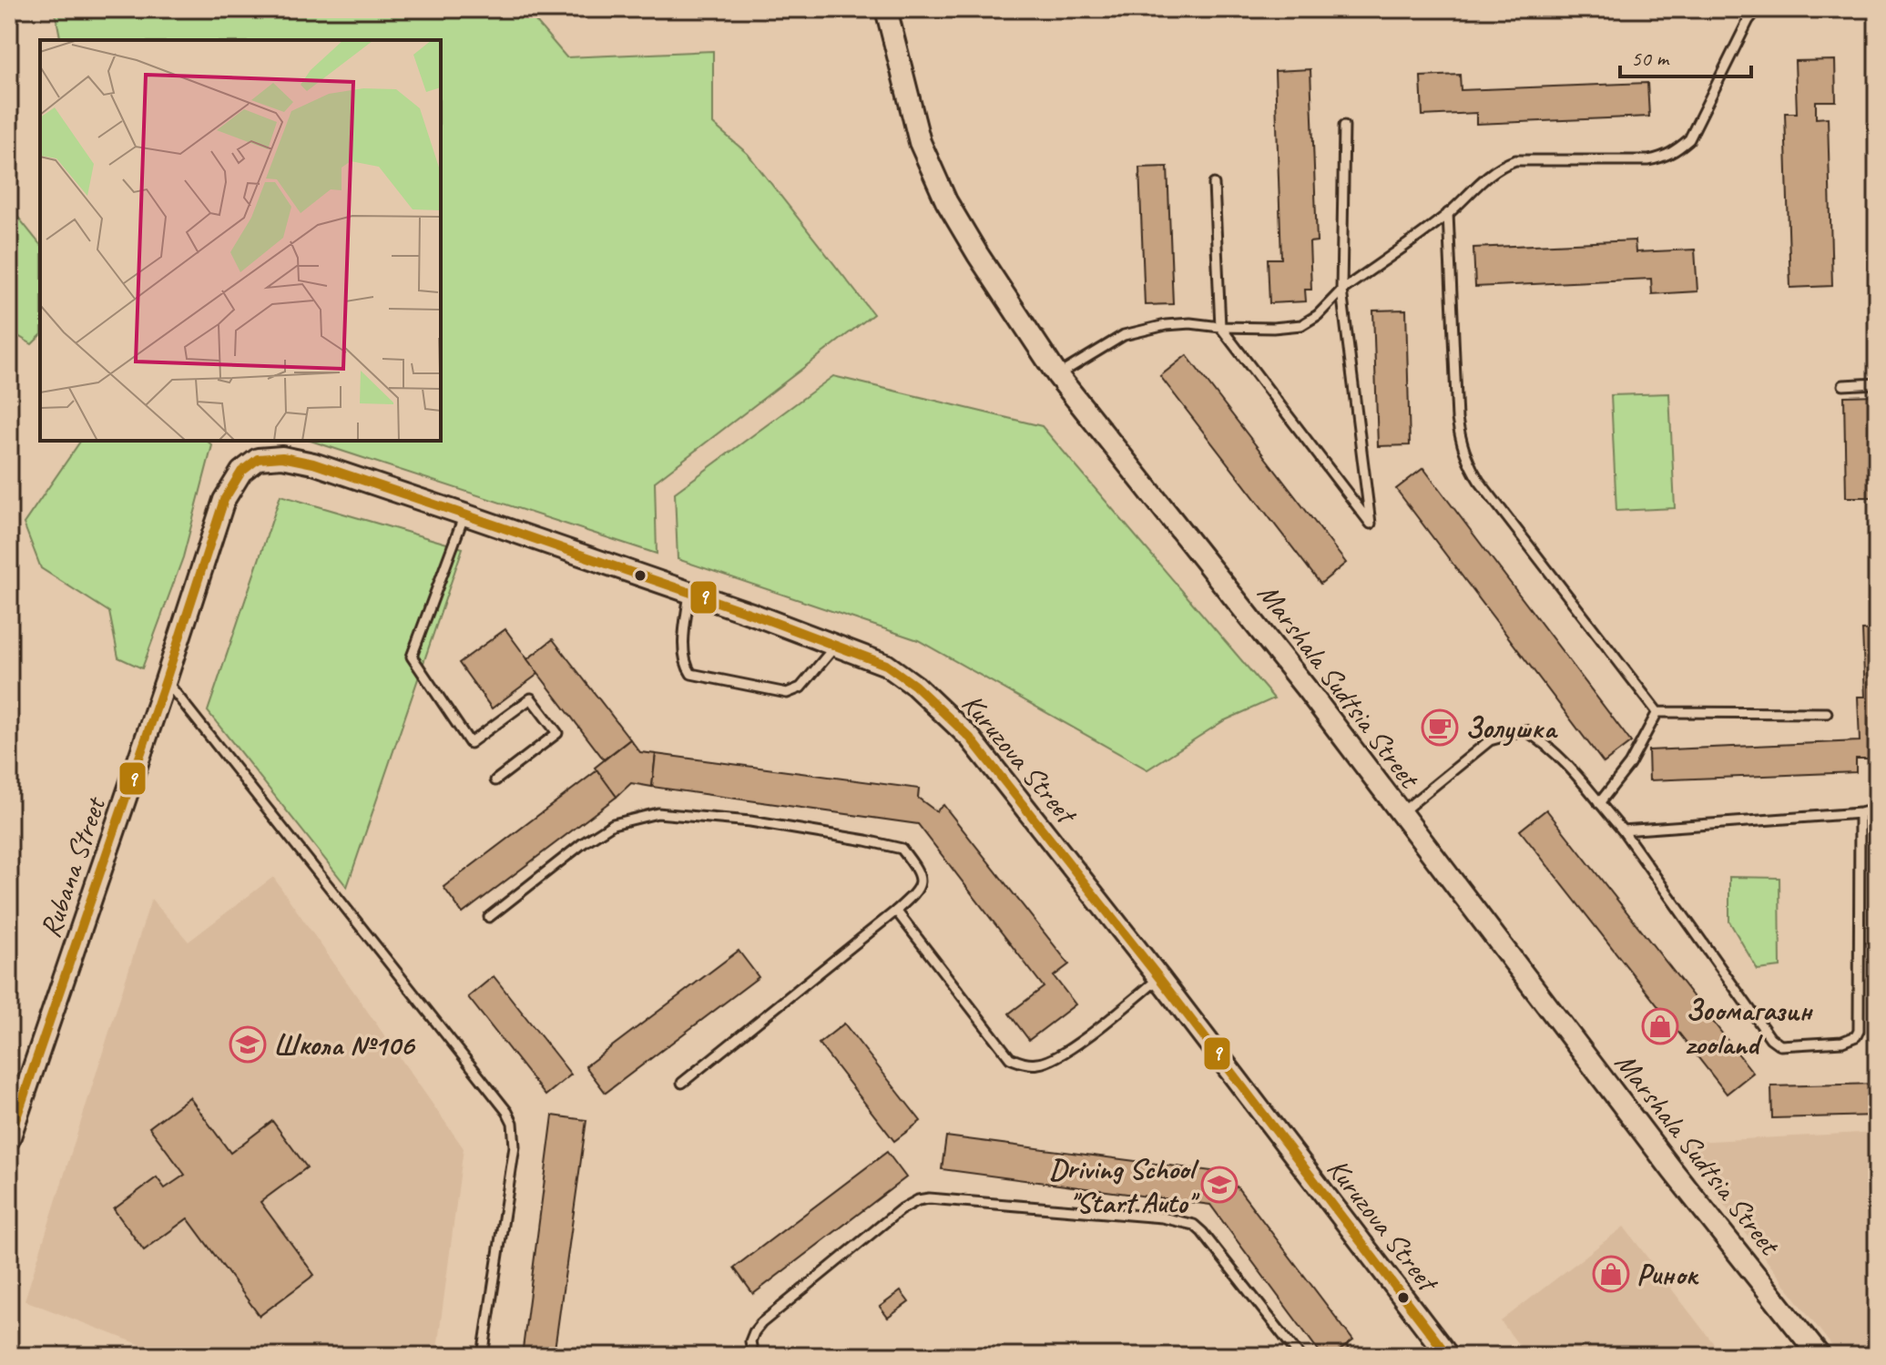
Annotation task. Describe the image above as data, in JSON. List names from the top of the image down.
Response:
{
  "streets": {
    "street": ["Marshala Sudtsia Street", "Kuruzova Street", "Rubana Street"]
  },
  "crossings": [
    ["Kuruzova Street", "Rubana Street"]
  ],
  "places": {
    "cafe": ["Золушка"],
    "shop": ["Зоомагазин zooland", "Ринок"],
    "school or university": ["Школа №106", "Driving School \"Start Auto\""]
  },
  "lines": ["transit line 9"],
  "scale_bar": "50 m"
}
